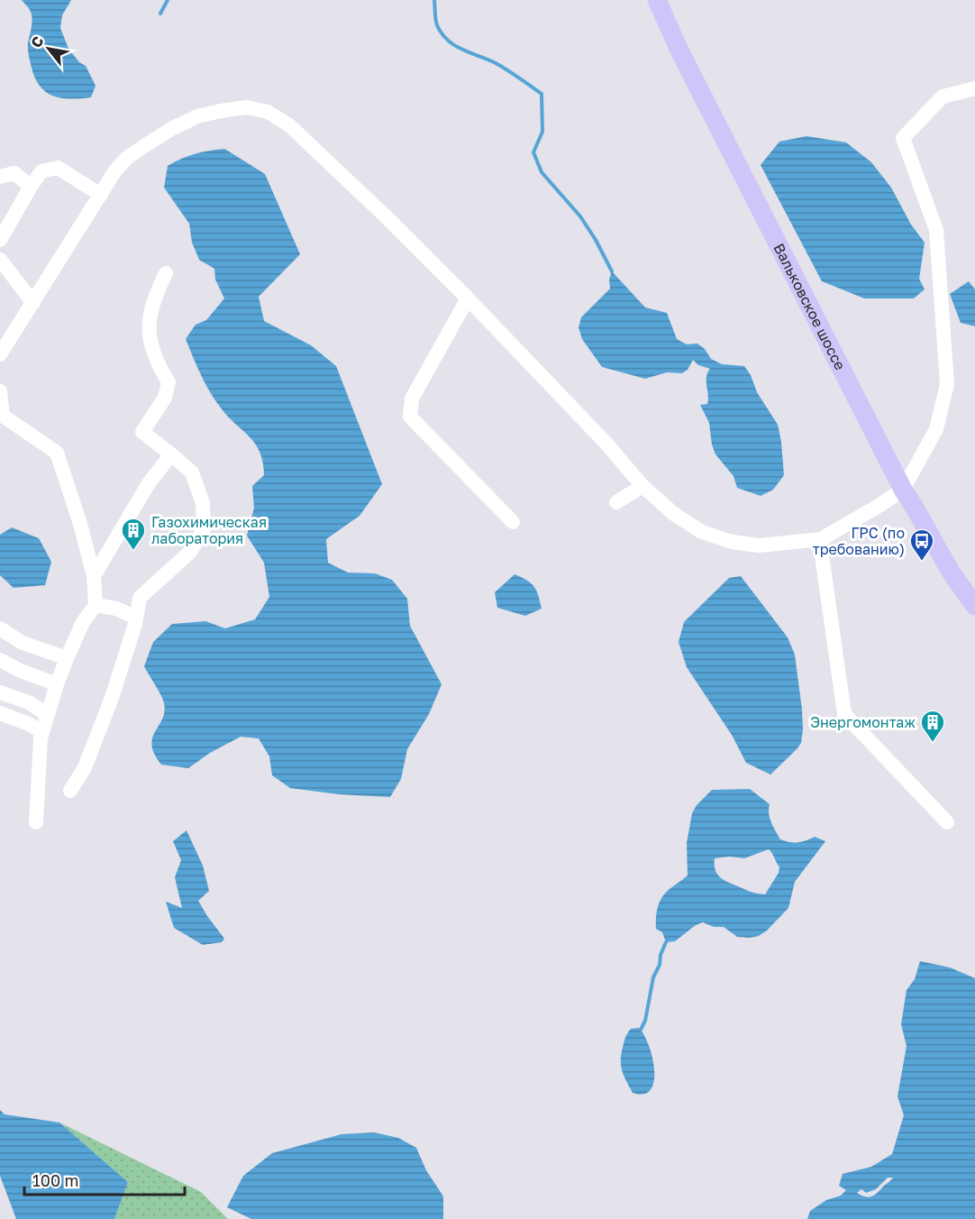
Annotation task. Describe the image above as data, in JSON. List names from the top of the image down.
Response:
{
  "streets": {
    "main road": ["Вальковское шоссе"]
  },
  "places": {
    "building": ["Газохимическая лаборатория", "Энергомонтаж"],
    "bus stop": ["ГРС (по требованию)"]
  },
  "scale_bar": "100 m",
  "north": "top left"
}
